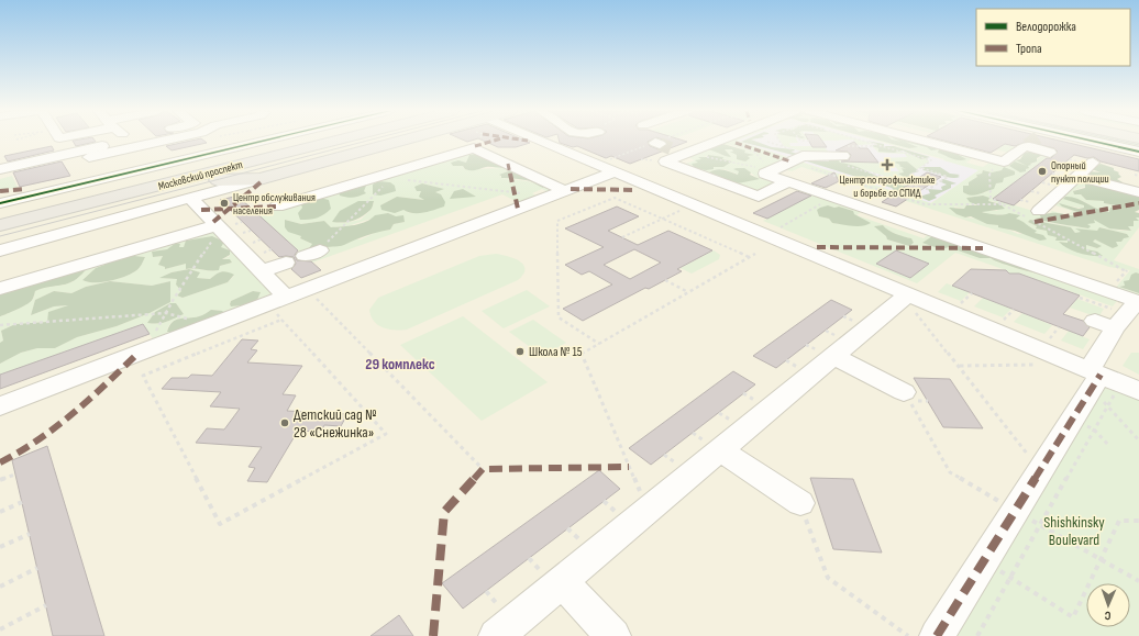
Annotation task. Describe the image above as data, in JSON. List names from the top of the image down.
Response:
{
  "streets": {
    "main road": ["Московский проспект"]
  },
  "districts": ["29 комплекс"],
  "parks": ["Shishkinsky Boulevard"],
  "places": {
    "health": ["Центр по профилактике и борьбе со СПИД"],
    "other": [
      "Опорный пункт полиции",
      "Центр обслуживания населения",
      "Школа № 15",
      "Детский сад № 28 «Снежинка»"
    ]
  },
  "legend": ["Велодорожка", "Тропа"],
  "north": "bottom"
}
